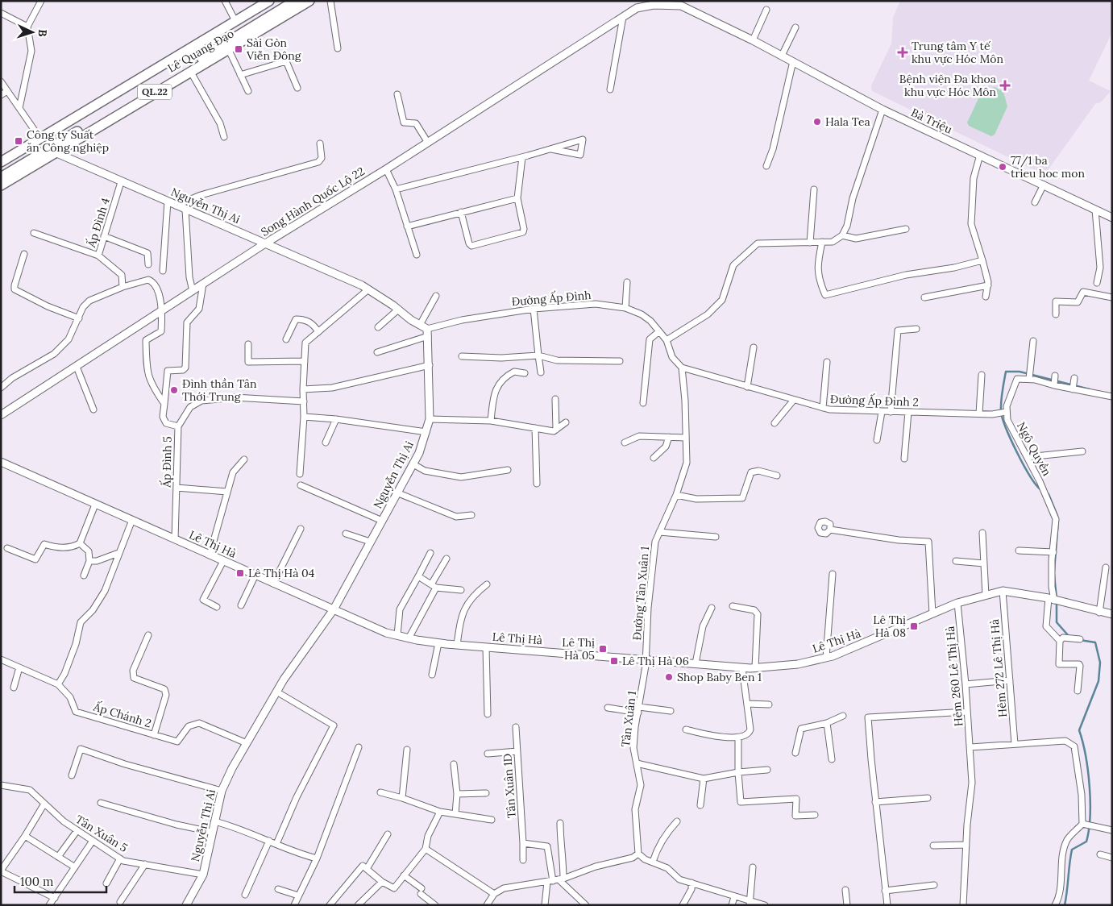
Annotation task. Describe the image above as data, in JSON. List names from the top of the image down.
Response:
{
  "streets": {
    "highway": ["Lê Quang Đạo", "QL.22"],
    "street": [
      "Bà Triệu",
      "Song Hành Quốc Lộ 22",
      "Nguyễn Thị Ai",
      "Ấp Đình 4",
      "Đường Ấp Đình",
      "Đường Ấp Đình 2",
      "Ngô Quyền",
      "Ấp Đình 5",
      "Lê Thị Hà",
      "Đường Tân Xuân 1",
      "Hẻm 272 Lê Thị Hà",
      "Hẻm 260 Lê Thị Hà",
      "Ấp Chánh 2",
      "Tân Xuân 1",
      "Tân Xuân 1D",
      "Tân Xuân 5"
    ]
  },
  "crossings": [
    ["Lê Quang Đạo", "Nguyễn Thị Ai"],
    ["Song Hành Quốc Lộ 22", "Nguyễn Thị Ai"],
    ["Nguyễn Thị Ai", "Ấp Đình 4"],
    ["Nguyễn Thị Ai", "Đường Ấp Đình"],
    ["Nguyễn Thị Ai", "Lê Thị Hà"],
    ["Nguyễn Thị Ai", "Ấp Chánh 2"],
    ["Nguyễn Thị Ai", "Tân Xuân 5"],
    ["Đường Ấp Đình 2", "Ngô Quyền"],
    ["Đường Ấp Đình 2", "Đường Tân Xuân 1"],
    ["Ngô Quyền", "Lê Thị Hà"],
    ["Ấp Đình 5", "Lê Thị Hà"],
    ["Lê Thị Hà", "Đường Tân Xuân 1"],
    ["Lê Thị Hà", "Hẻm 272 Lê Thị Hà"],
    ["Lê Thị Hà", "Hẻm 260 Lê Thị Hà"],
    ["Lê Thị Hà", "Tân Xuân 1"],
    ["Đường Tân Xuân 1", "Tân Xuân 1"]
  ],
  "places": {
    "transit": [
      "Sài Gòn Viễn Đông",
      "Công ty Suất ăn Công nghiệp",
      "Lê Thị Hà 04",
      "Lê Thị Hà 08",
      "Lê Thị Hà 05",
      "Lê Thị Hà 06"
    ],
    "health": ["Trung tâm Y tế khu vực Hóc Môn", "Bệnh viện Đa khoa khu vực Hóc Môn"],
    "other": [
      "Hala Tea",
      "77/1 ba trieu hoc mon",
      "Đình thần Tân Thới Trung",
      "Shop Baby Ben 1"
    ]
  },
  "scale_bar": "100 m",
  "north": "right"
}
